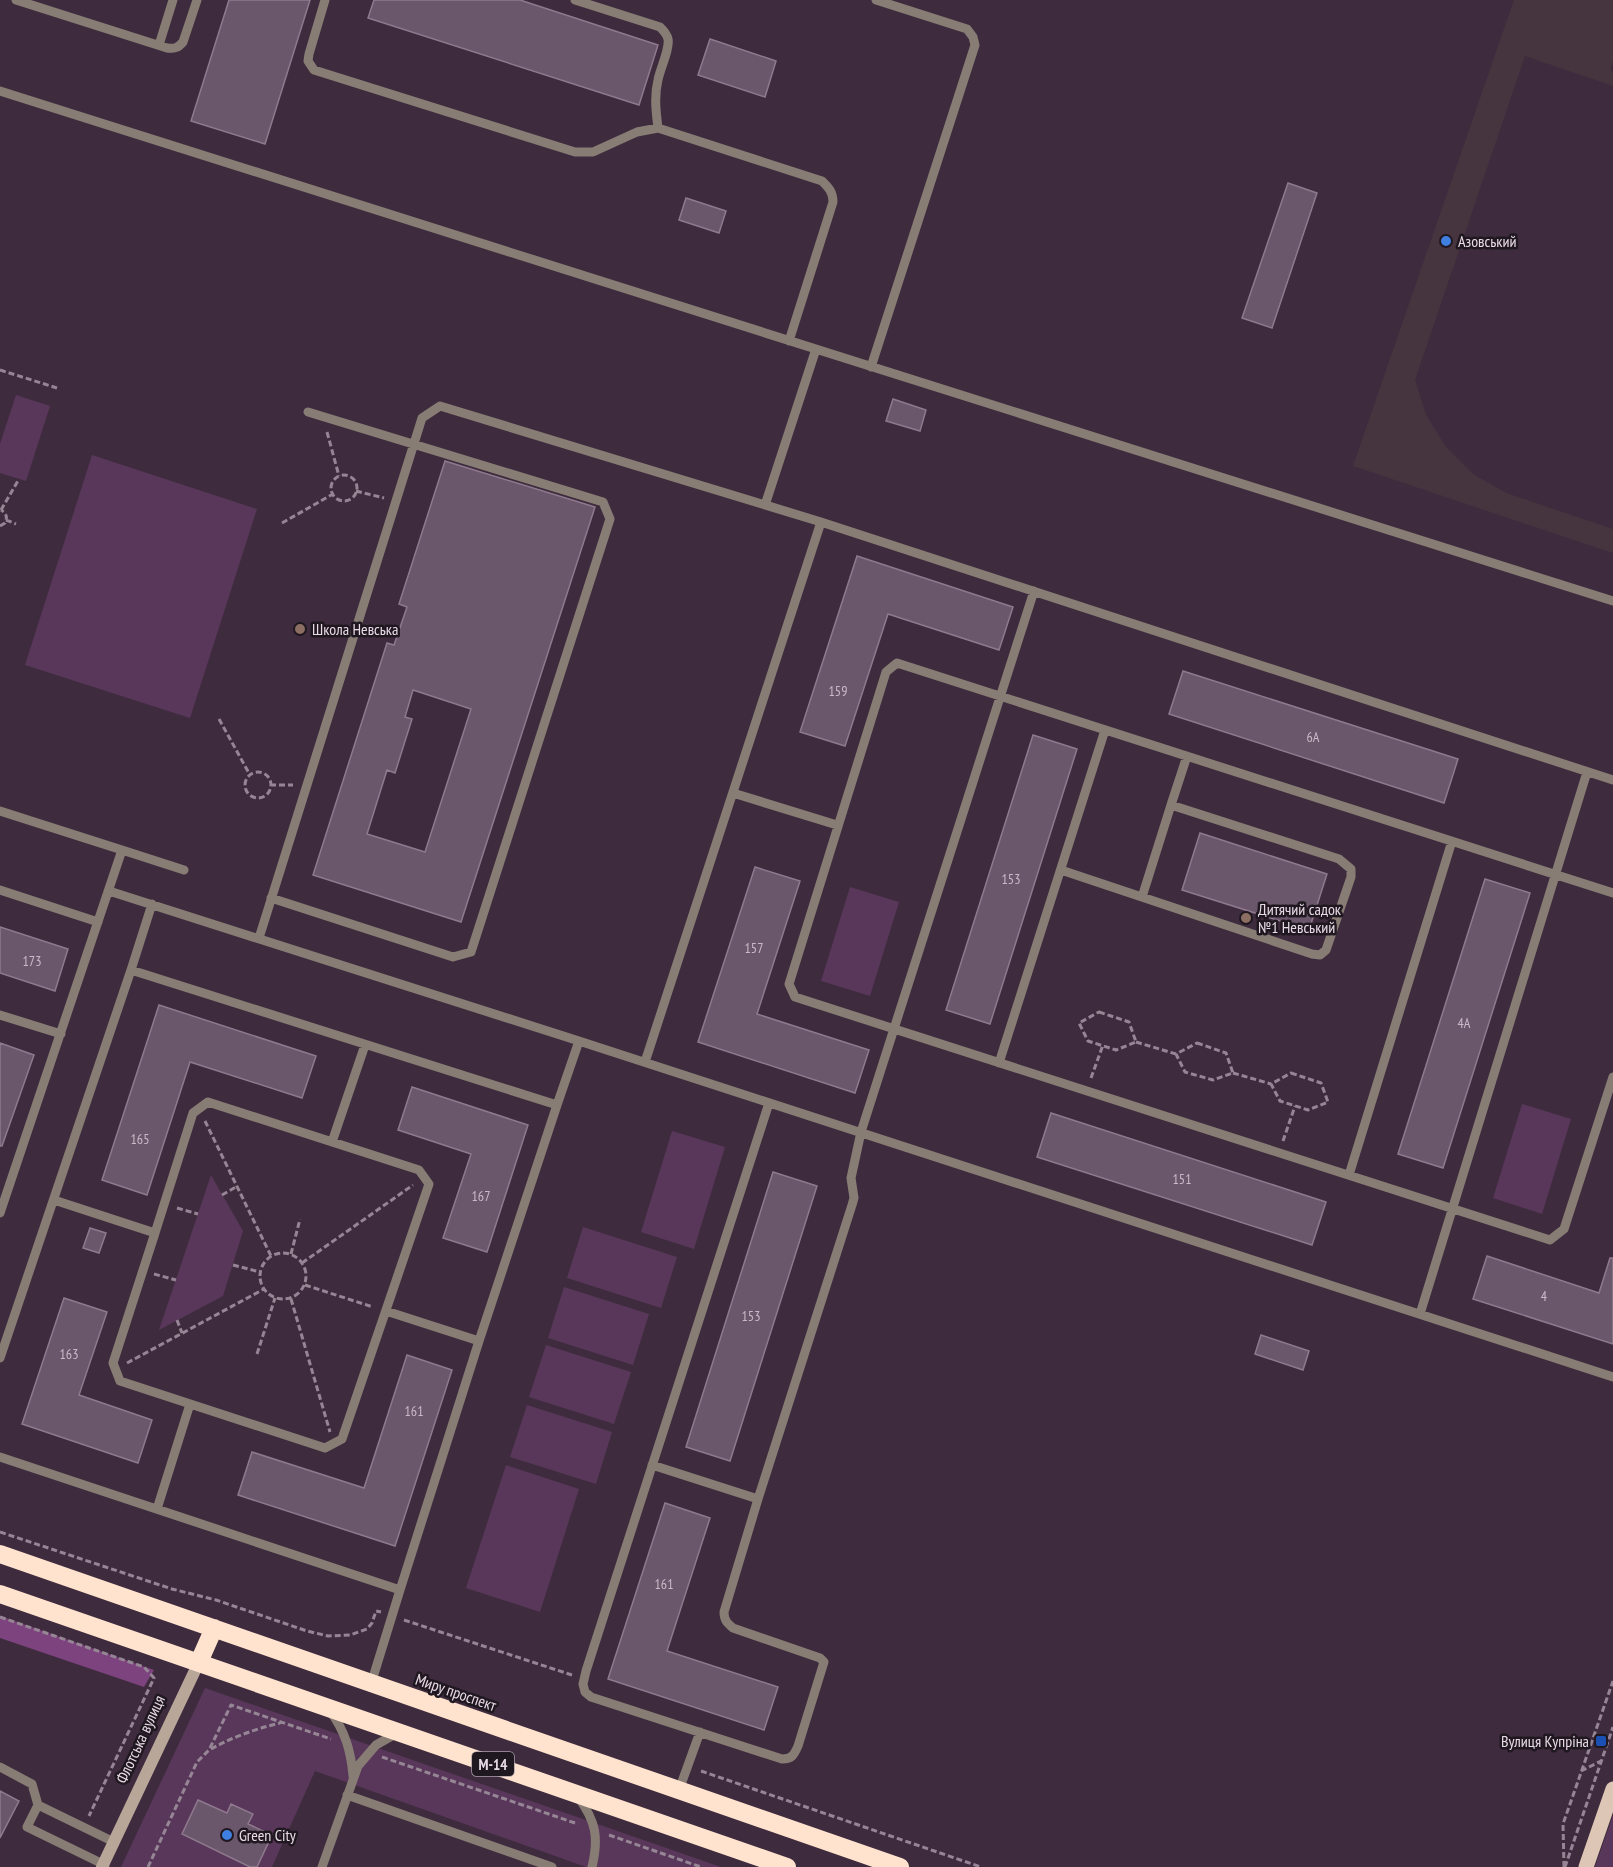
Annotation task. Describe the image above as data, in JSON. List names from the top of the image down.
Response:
{
  "streets": {
    "highway": ["Миру проспект", "Флотська вулиця", "М-14"]
  },
  "crossings": [
    ["Миру проспект", "Флотська вулиця"],
    ["Флотська вулиця", "М-14"]
  ],
  "places": {
    "other": [
      "Азовський",
      "Школа Невська",
      "Дитячий садок №1 Невський",
      "Green City"
    ],
    "transit": ["Вулиця Купріна"]
  },
  "house_numbers": [
    "159",
    "6А",
    "153",
    "157",
    "173",
    "4А",
    "165",
    "151",
    "167",
    "4",
    "153",
    "163",
    "161",
    "161"
  ]
}
